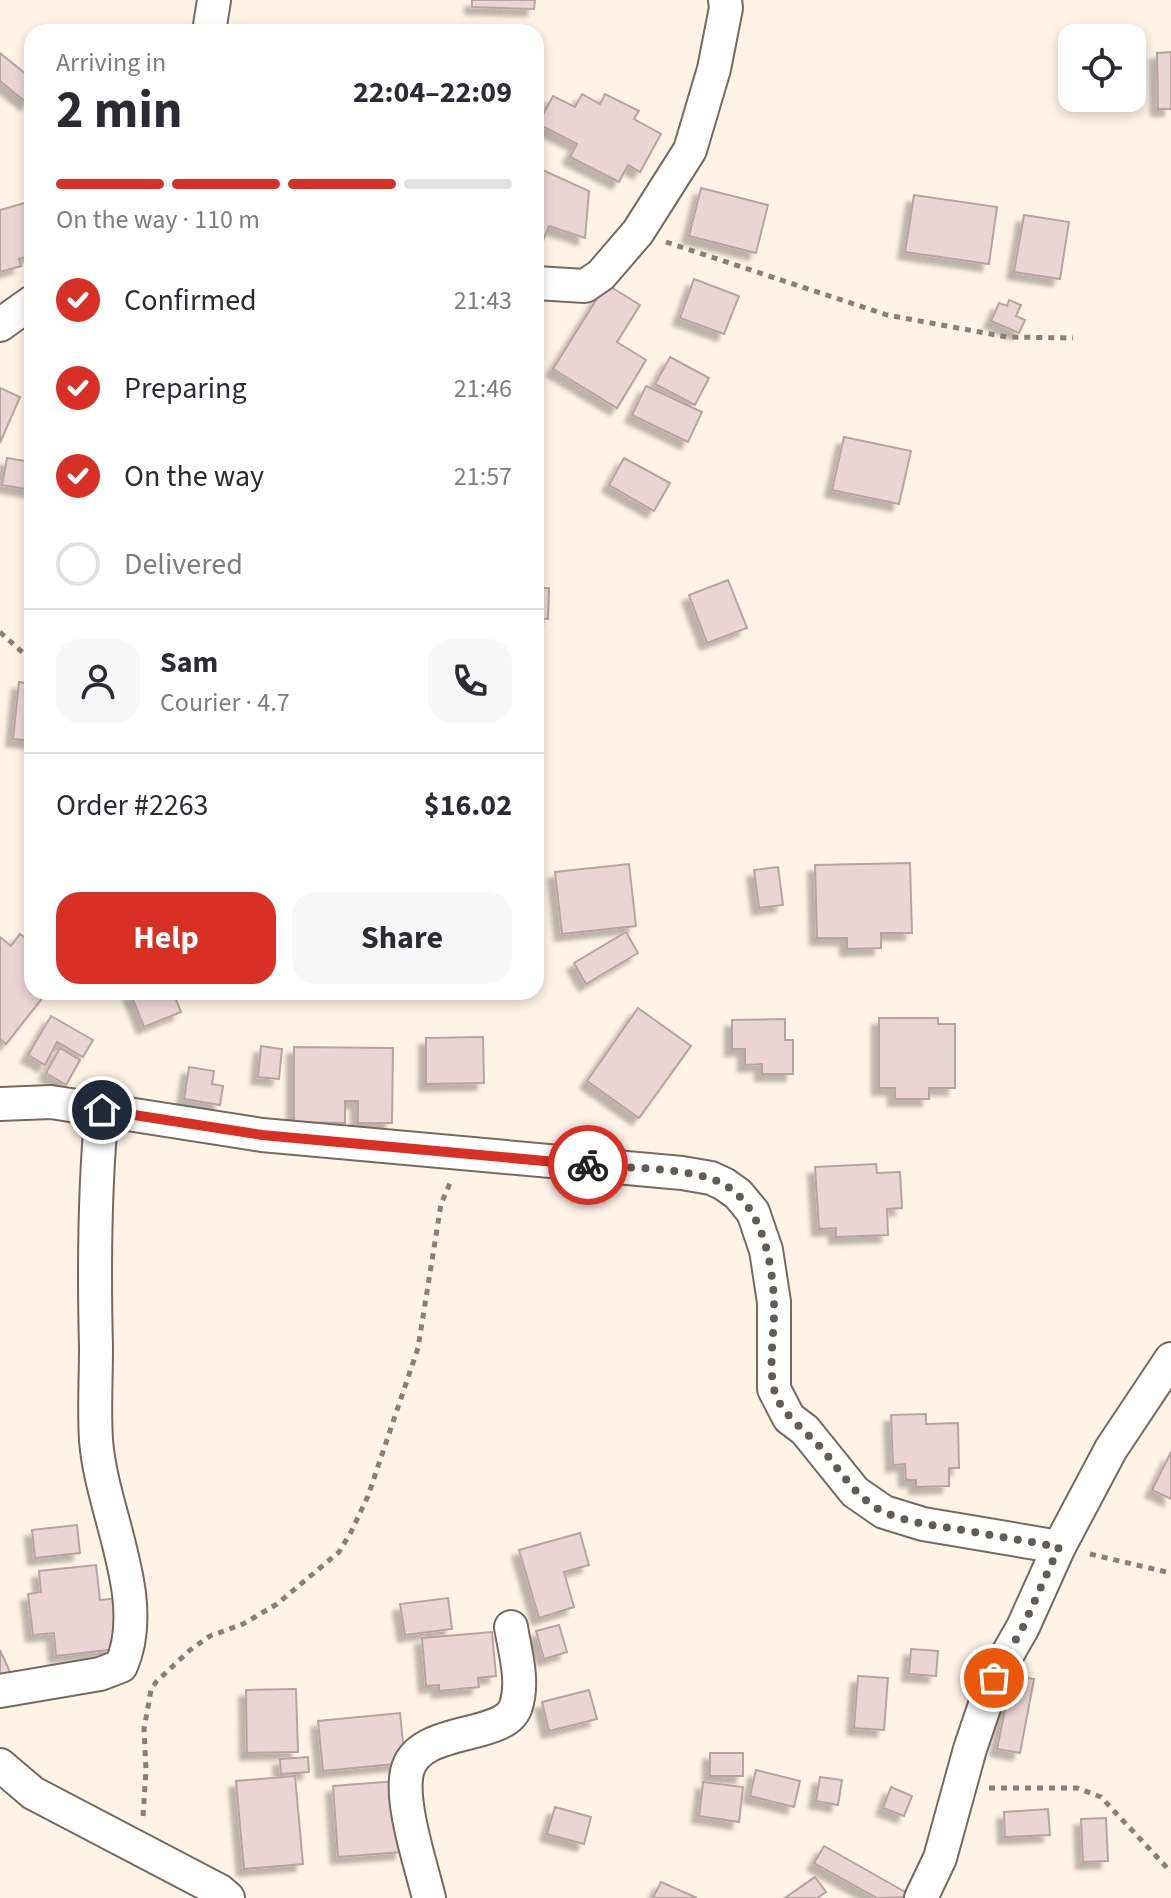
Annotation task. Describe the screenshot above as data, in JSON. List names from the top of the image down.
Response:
{
  "page": {
    "heading": ["2 min", "Arriving in", "22:04–22:09"],
    "panel": [
      "Sam",
      "Courier · 4.7",
      "Order #2263",
      "$16.02"
    ],
    "bar": "On the way · 110 m",
    "list": [
      ["Confirmed", "21:43"],
      ["Preparing", "21:46"],
      ["On the way", "21:57"],
      "Delivered"
    ],
    "buttons": ["Help", "Share"]
  }
}
